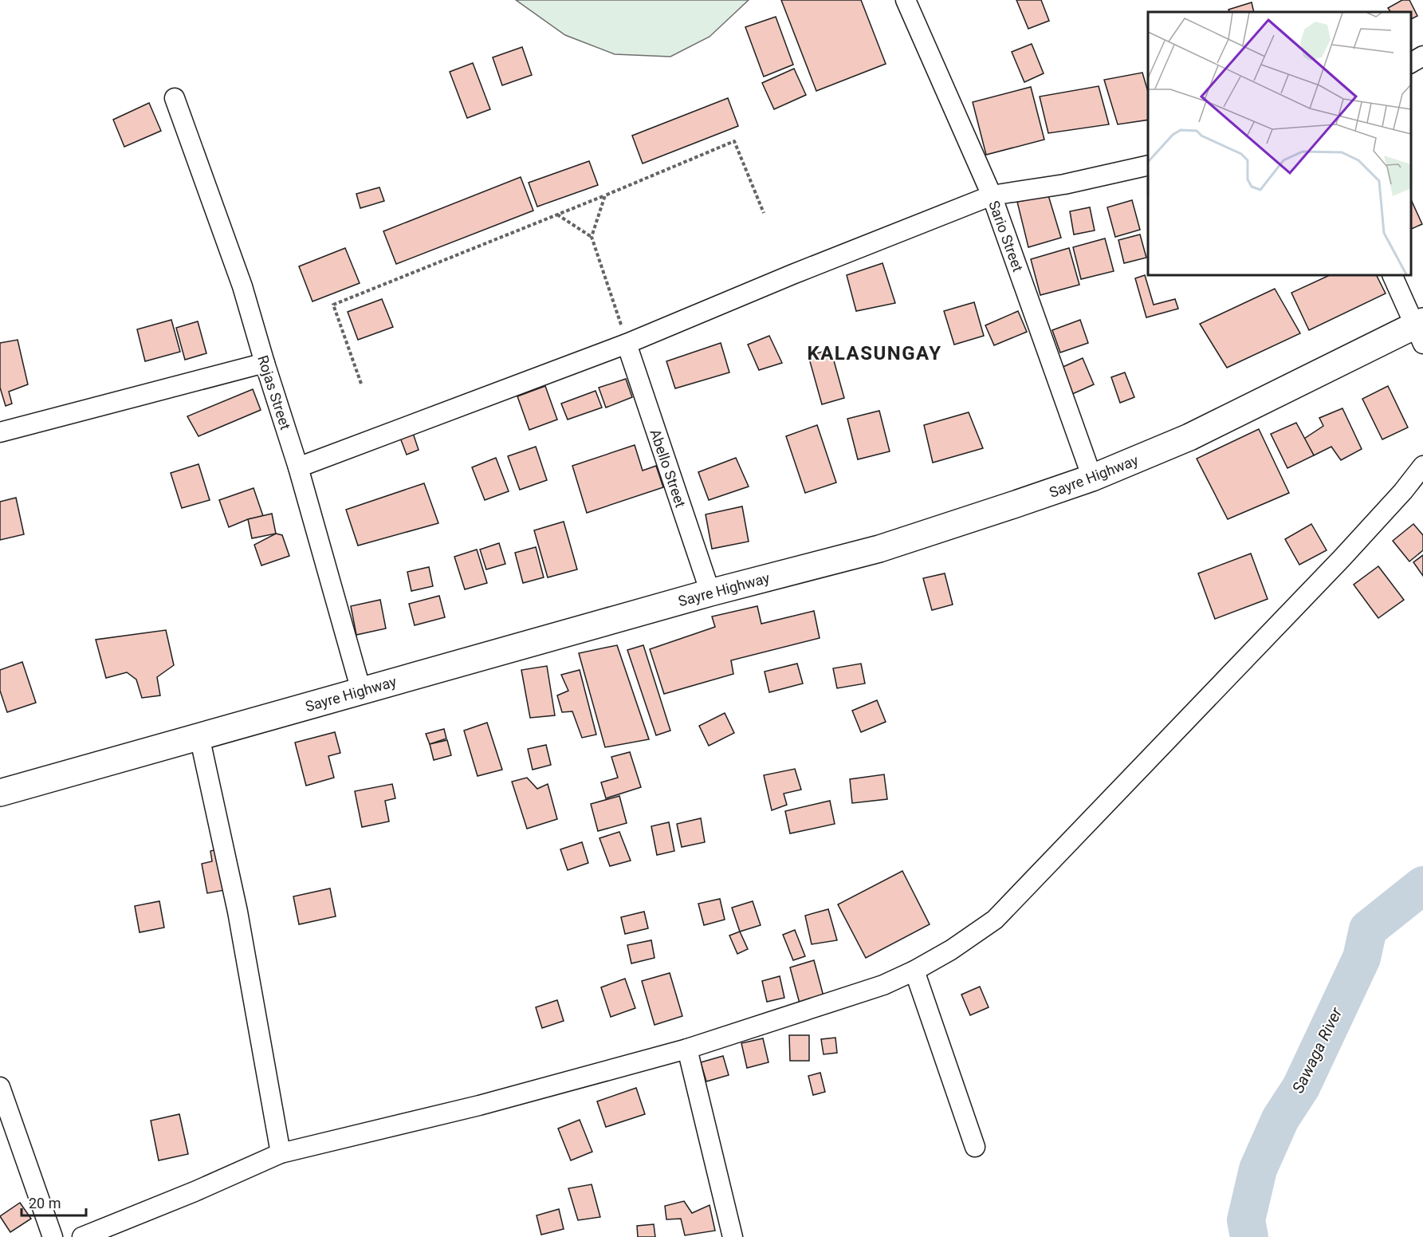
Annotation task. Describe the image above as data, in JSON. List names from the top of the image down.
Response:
{
  "streets": {
    "highway": ["Sayre Highway"],
    "street": ["Sario Street", "Rojas Street", "Abello Street"]
  },
  "crossings": [
    ["Sario Street", "Sayre Highway"],
    ["Rojas Street", "Sayre Highway"],
    ["Abello Street", "Sayre Highway"]
  ],
  "districts": ["KALASUNGAY"],
  "water": ["Sawaga River"],
  "scale_bar": "20 m"
}
